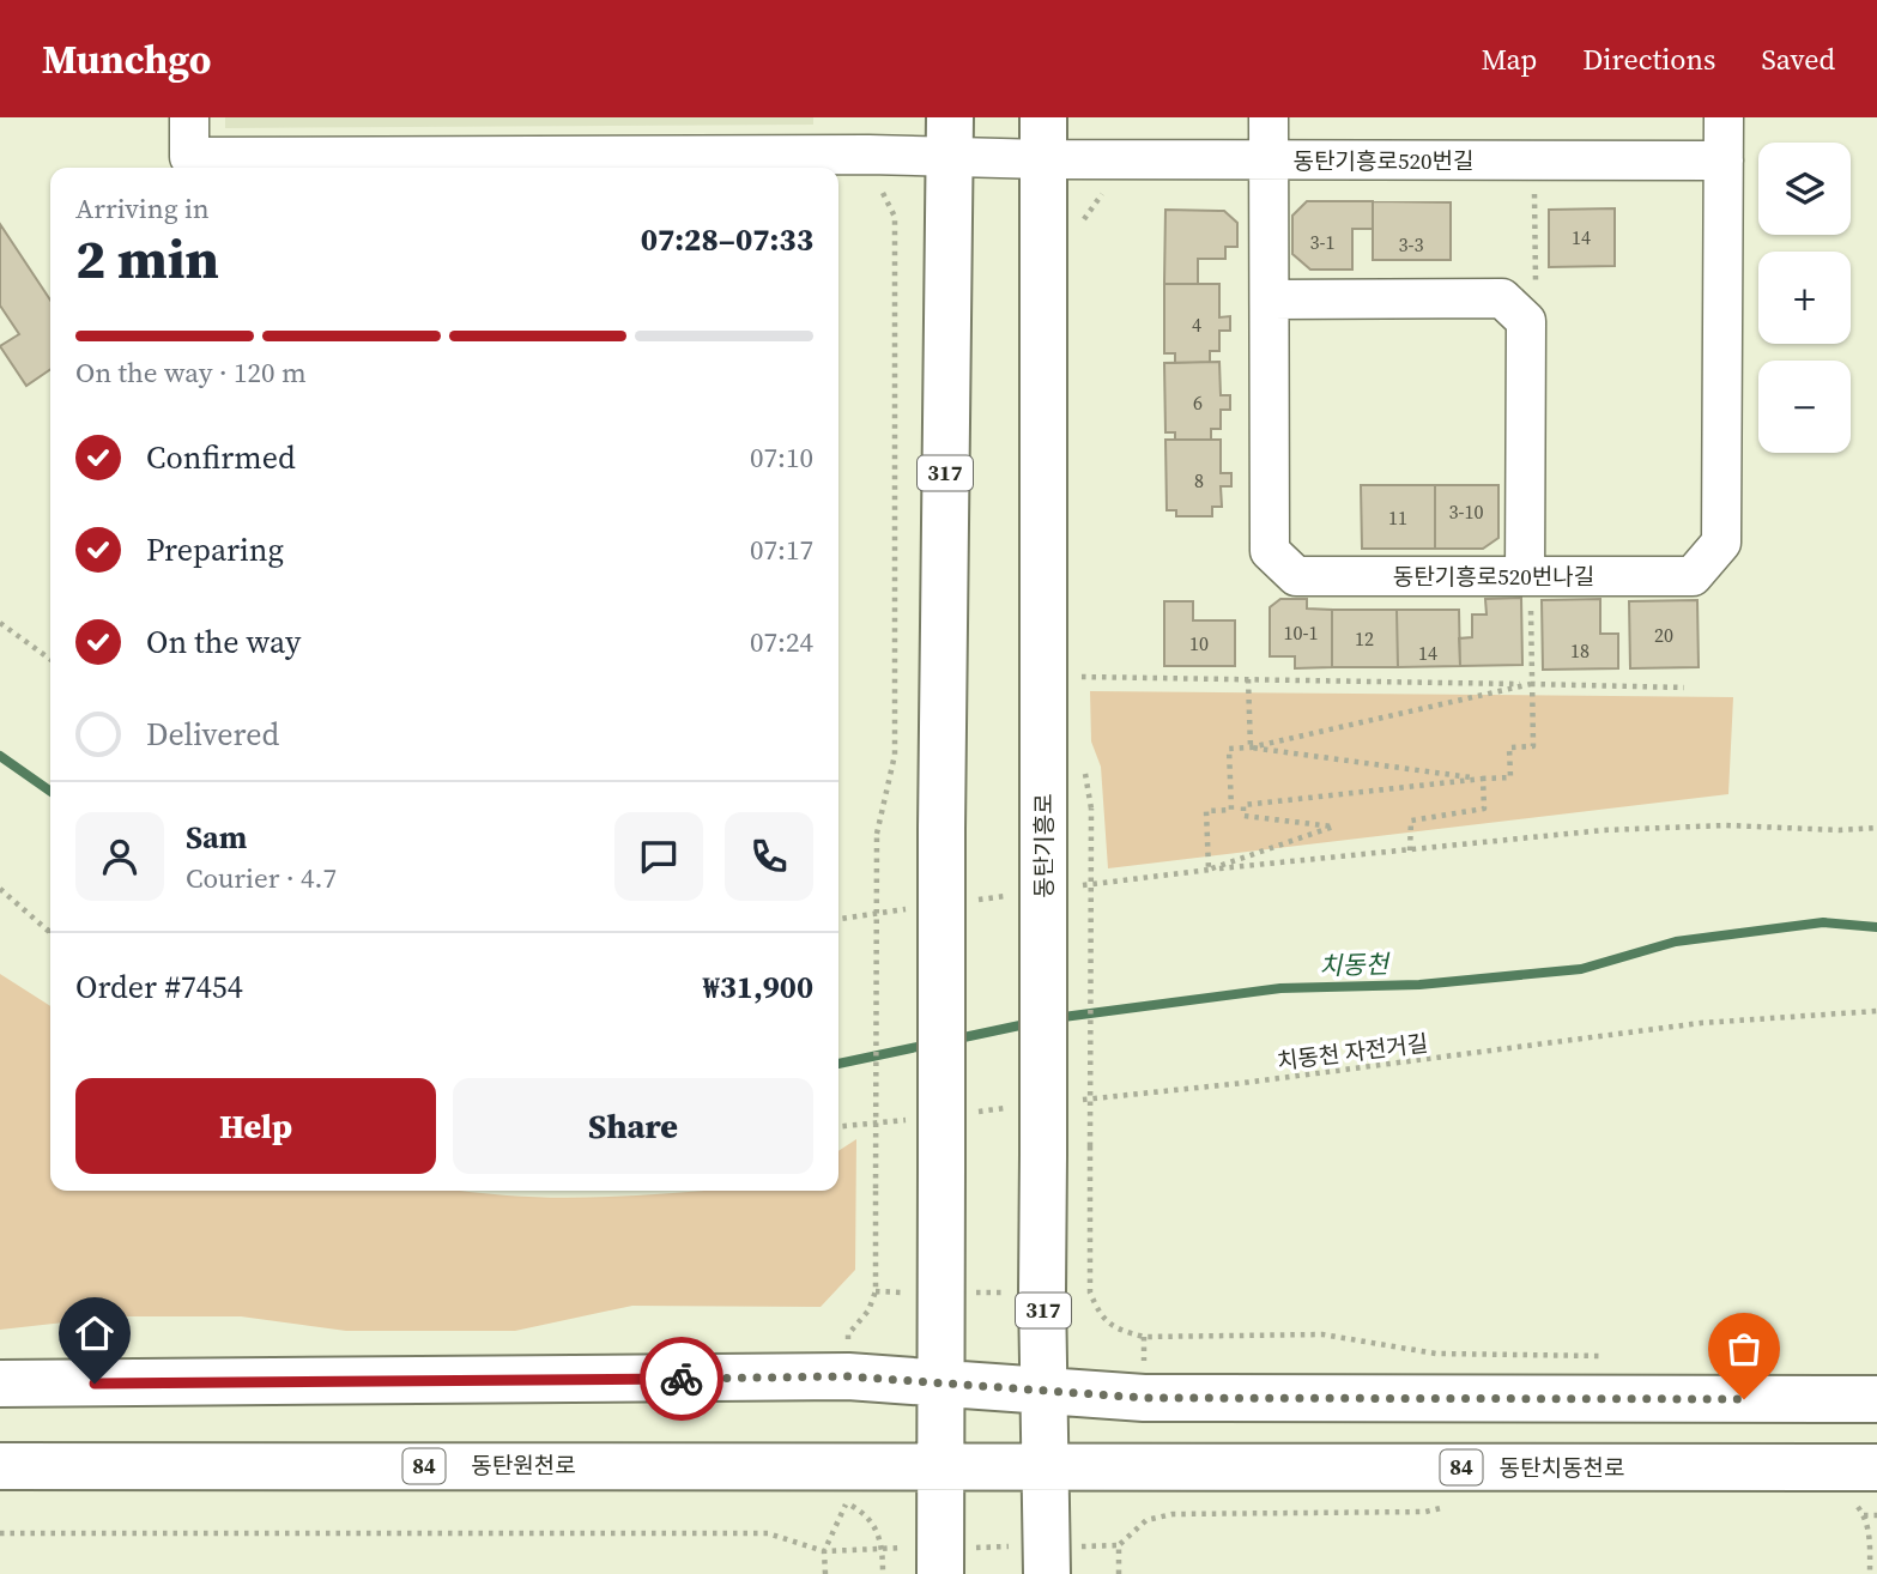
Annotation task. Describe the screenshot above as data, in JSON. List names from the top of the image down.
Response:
{
  "streets": {
    "main road": [
      "317",
      "동탄기흥로",
      "동탄원천로",
      "84",
      "동탄치동천로"
    ],
    "street": ["동탄기흥로520번길", "동탄기흥로520번나길"],
    "path": ["치동천 자전거길"]
  },
  "crossings": [
    ["동탄기흥로520번길", "317"],
    ["동탄기흥로520번길", "동탄기흥로520번나길"],
    ["동탄기흥로520번길", "동탄기흥로"],
    ["317", "동탄원천로"],
    ["동탄기흥로", "동탄원천로"],
    ["동탄기흥로", "동탄치동천로"],
    ["동탄원천로", "동탄치동천로"]
  ],
  "water": ["치동천"],
  "house_numbers": [
    "14",
    "3-1",
    "3-3",
    "4",
    "6",
    "8",
    "3-10",
    "11",
    "10-1",
    "20",
    "12",
    "10",
    "18",
    "14"
  ],
  "page": {
    "header": "Munchgo",
    "nav": ["Map", "Directions", "Saved"],
    "map_buttons": ["+", "−"],
    "heading": ["2 min", "Arriving in", "07:28–07:33"],
    "panel": [
      "Sam",
      "Courier · 4.7",
      "Order #7454",
      "₩31,900"
    ],
    "bar": "On the way · 120 m",
    "list": [
      ["Confirmed", "07:10"],
      ["Preparing", "07:17"],
      ["On the way", "07:24"],
      "Delivered"
    ],
    "buttons": ["Help", "Share"]
  }
}
